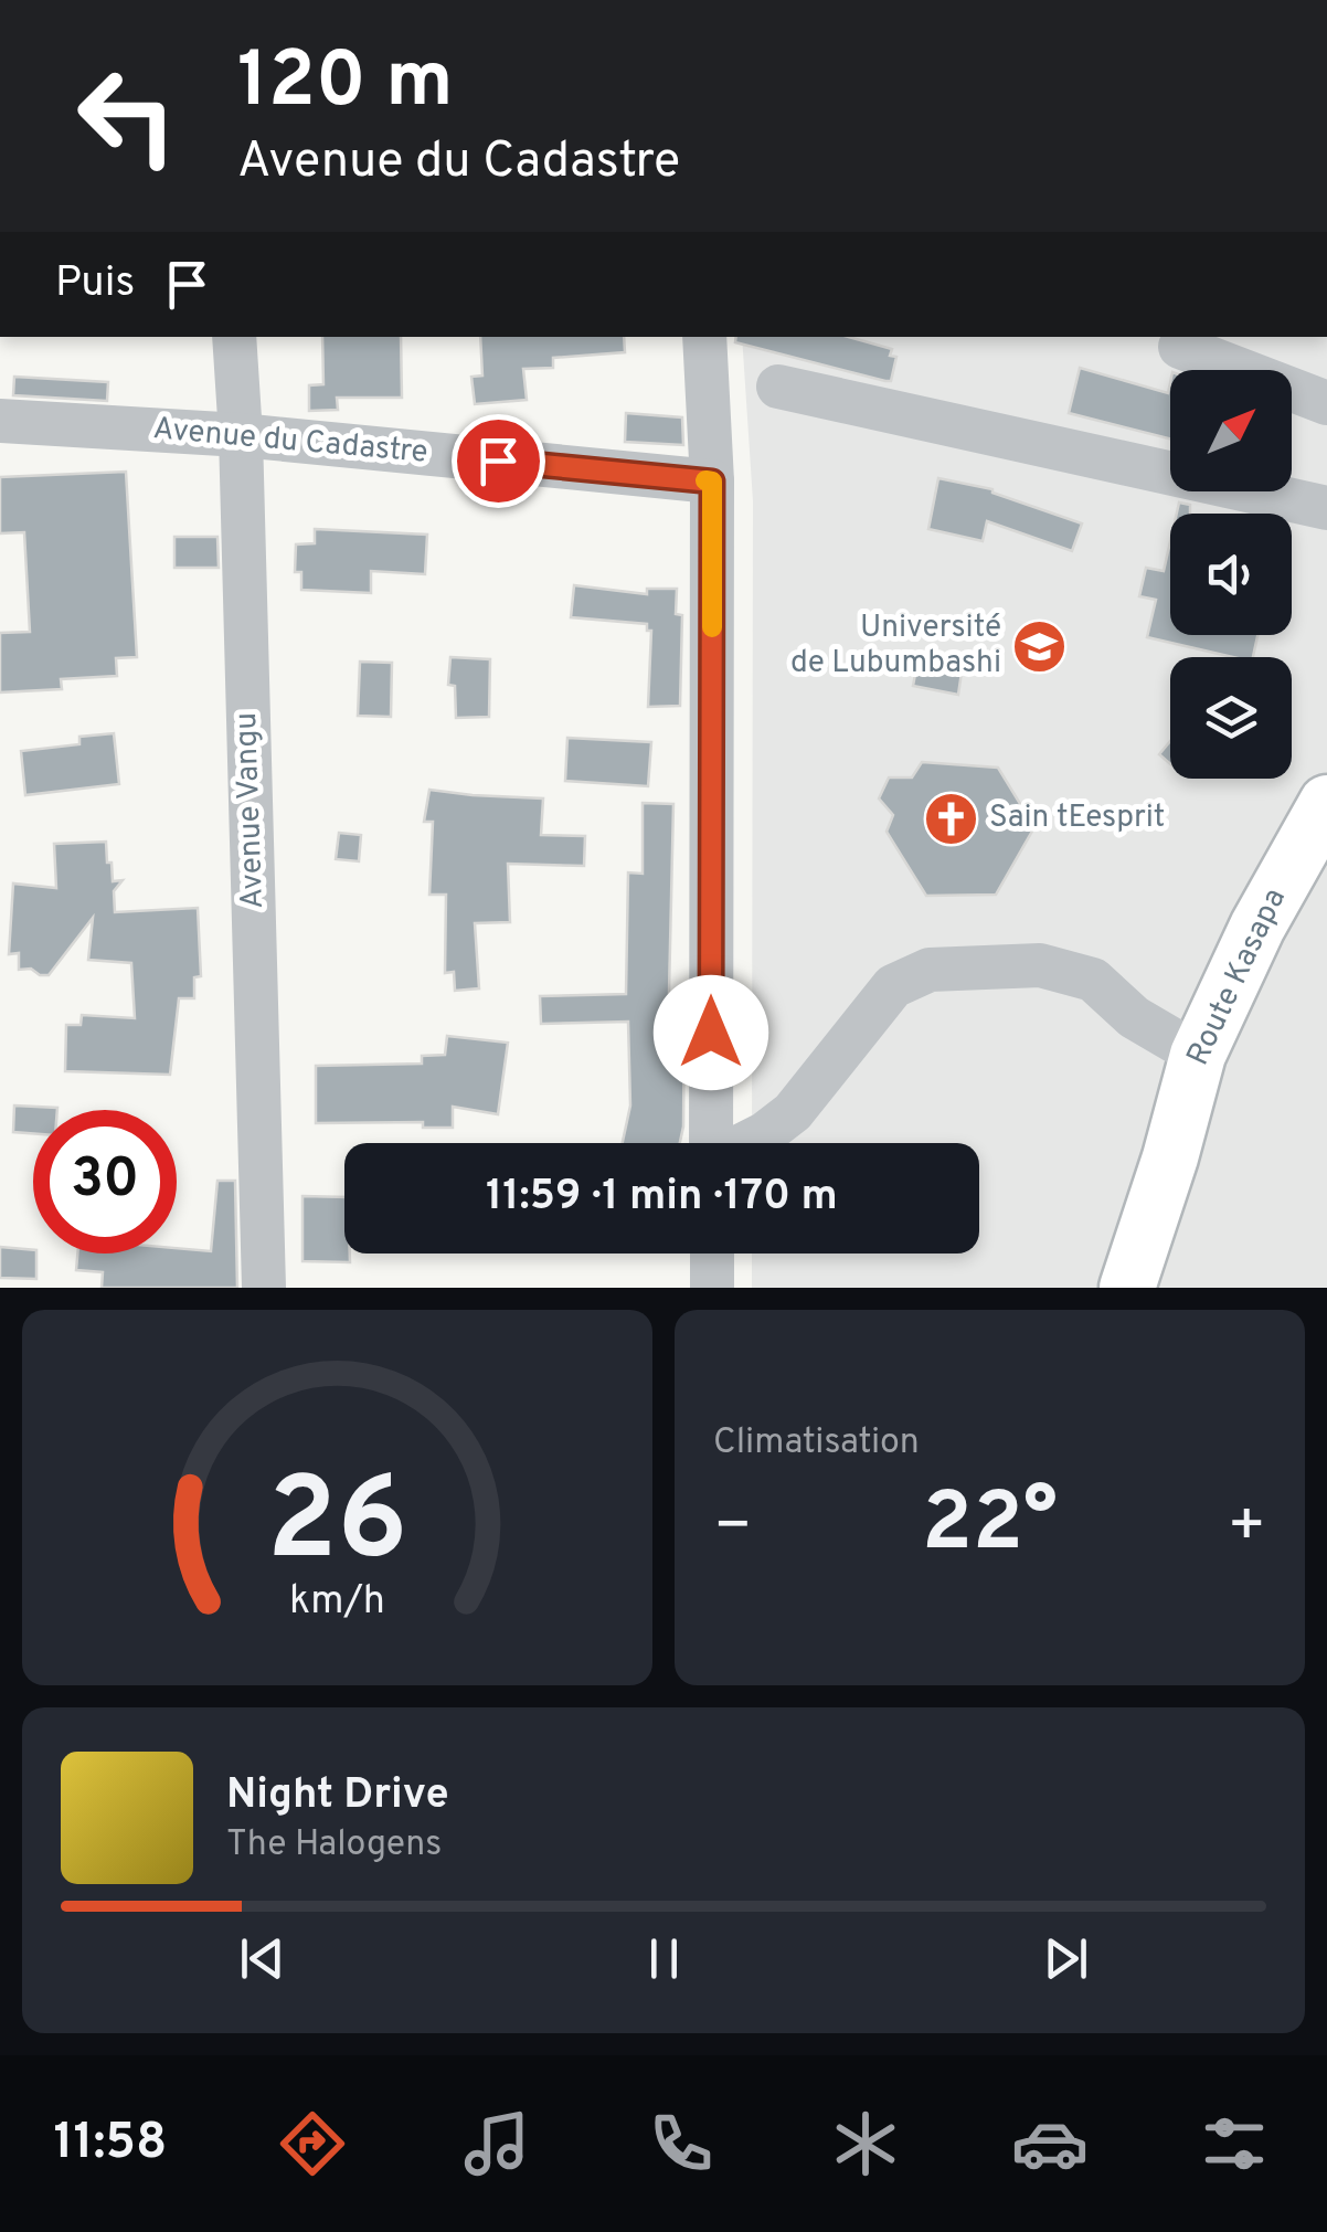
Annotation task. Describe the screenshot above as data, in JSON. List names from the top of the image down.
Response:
{
  "streets": {
    "main road": ["Route Kasapa"],
    "street": ["Avenue du Cadastre", "Avenue Vangu"]
  },
  "crossings": [
    ["Avenue du Cadastre", "Avenue Vangu"]
  ],
  "places": {
    "school or university": ["Université de Lubumbashi"],
    "church": ["Sain tEesprit"]
  },
  "north": "top right",
  "page": {
    "turn": ["120 m", "Avenue du Cadastre"],
    "then": "Puis",
    "limit": "30",
    "trip": "11:59 · 1 min · 170 m",
    "tile": "Climatisation",
    "heat": ["−", "22°", "+"],
    "song": ["Night Drive", "The Halogens"],
    "tabs": "11:58",
    "gauge": ["26", "km/h"]
  }
}
